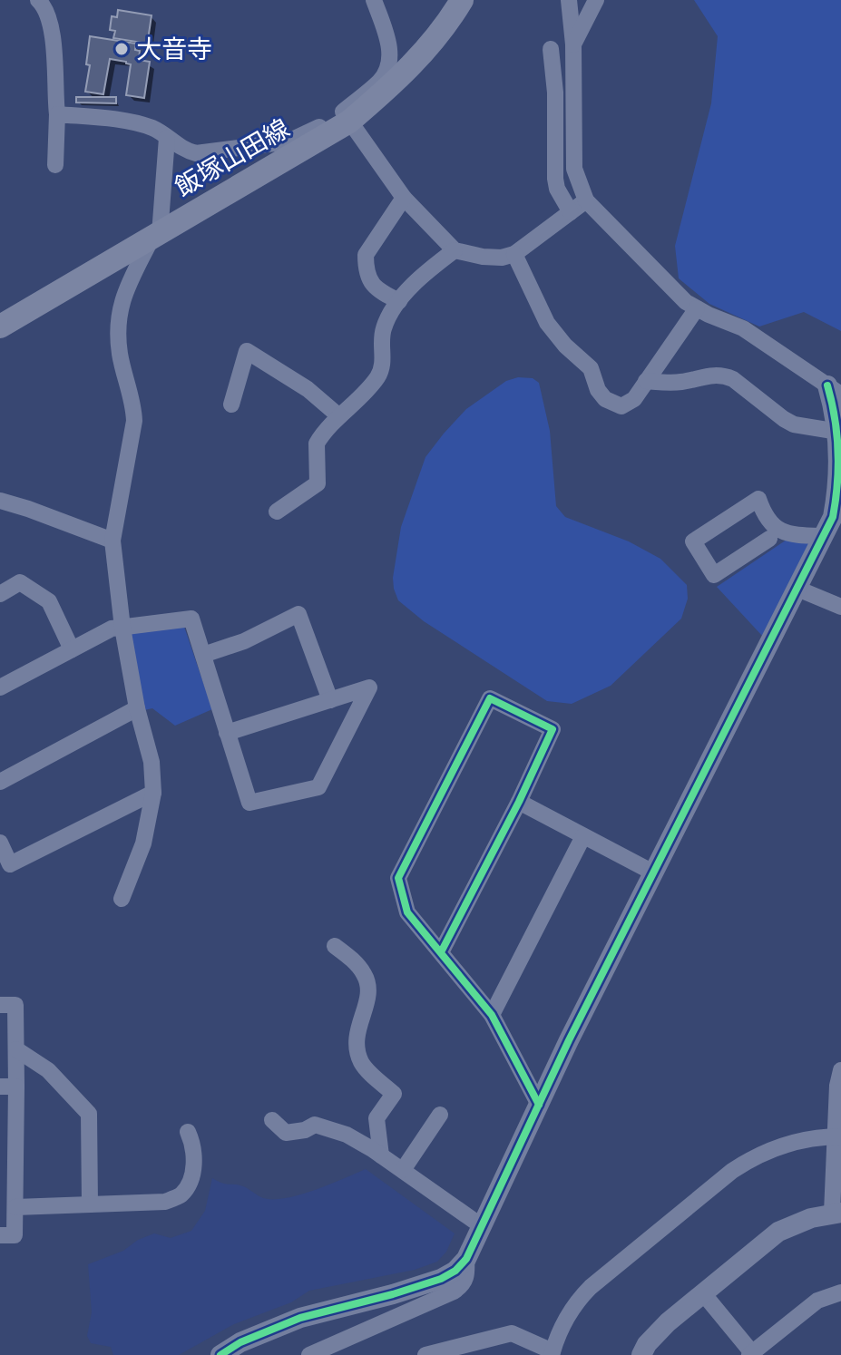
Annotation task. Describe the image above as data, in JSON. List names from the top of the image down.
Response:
{
  "streets": {
    "main road": ["飯塚山田線"]
  },
  "places": ["大音寺"]
}
